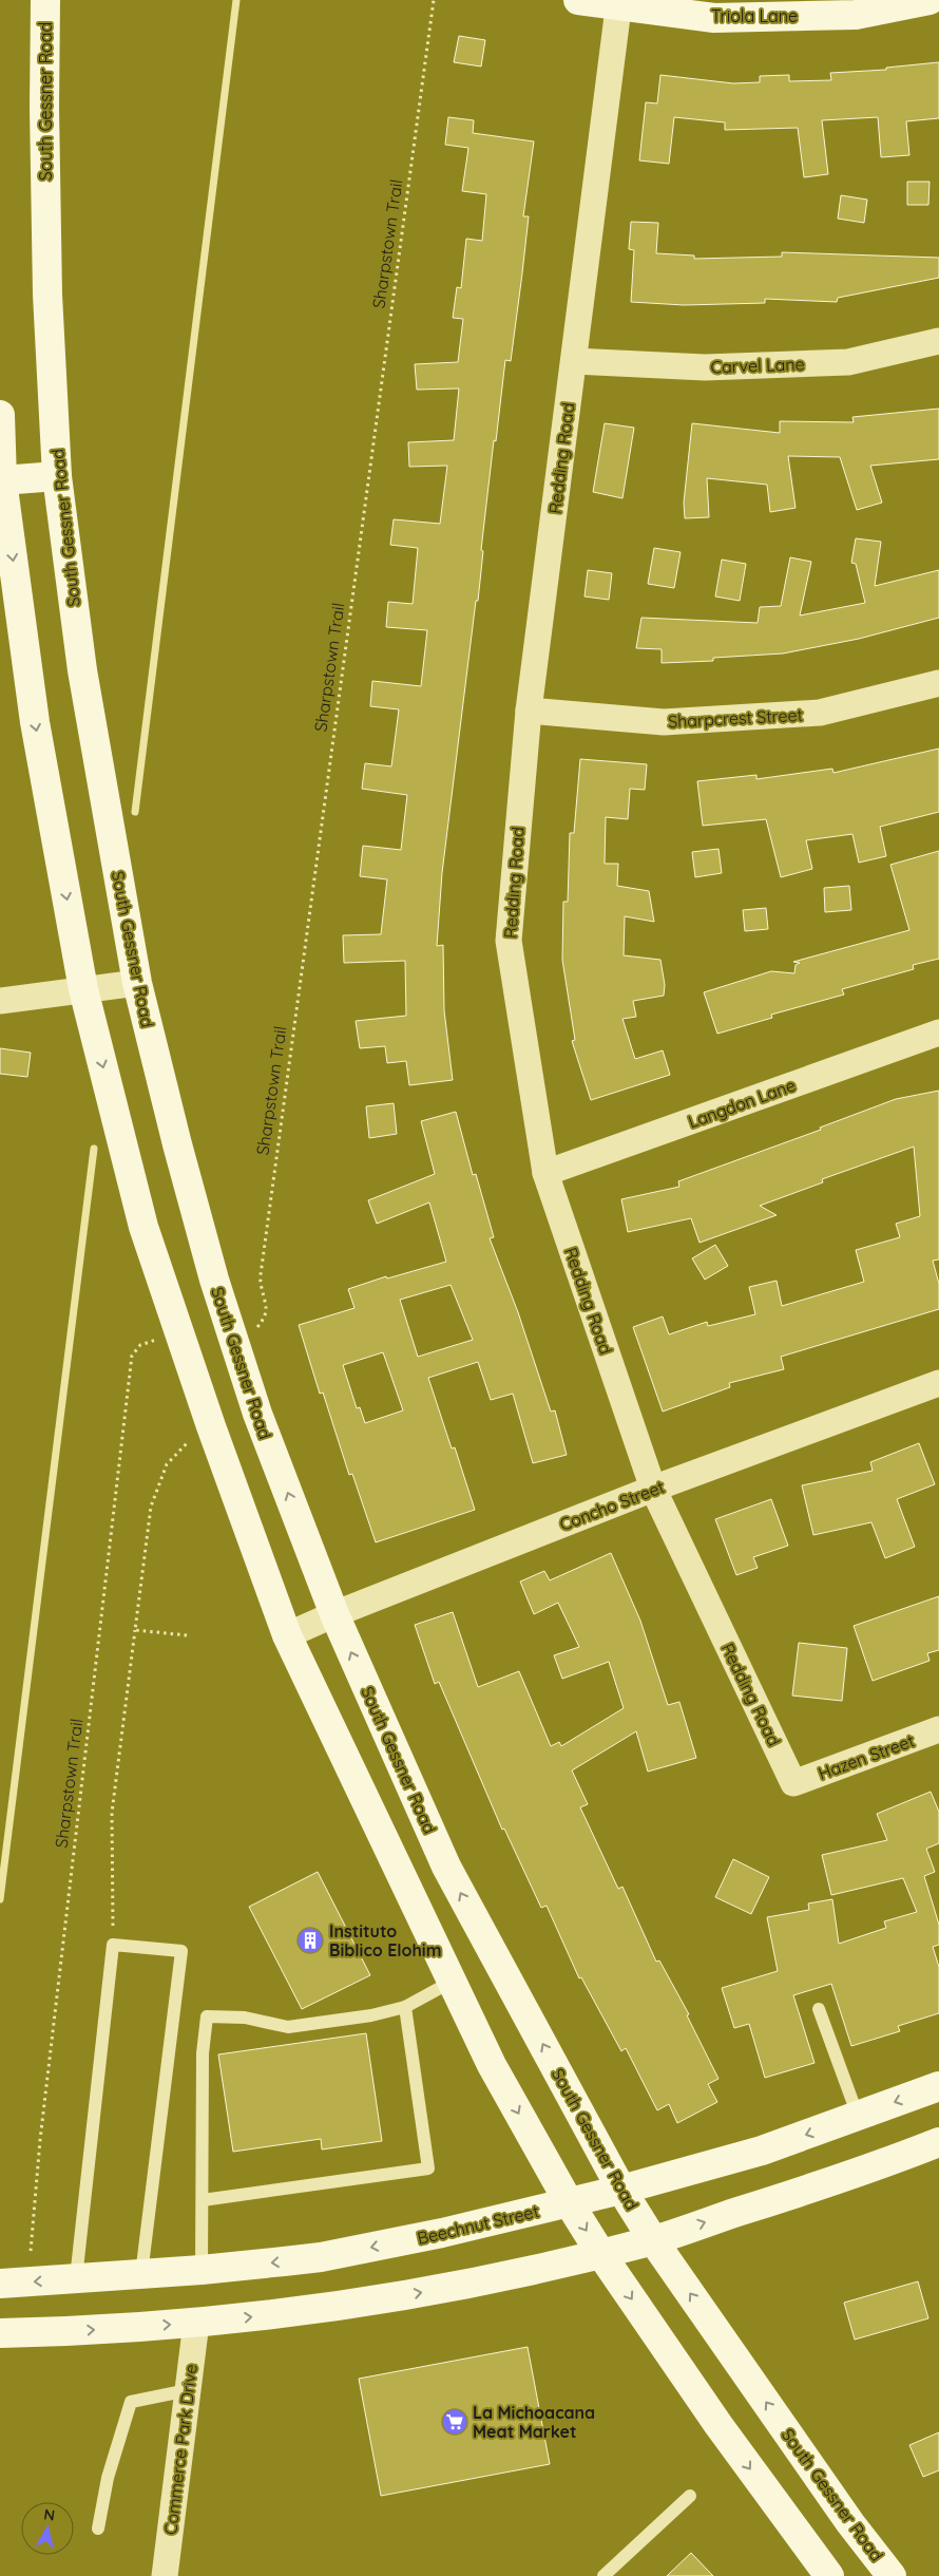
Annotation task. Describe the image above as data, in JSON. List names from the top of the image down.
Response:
{
  "streets": {
    "main road": ["Triola Lane", "South Gessner Road", "Beechnut Street"],
    "street": [
      "Carvel Lane",
      "Redding Road",
      "Sharpcrest Street",
      "Langdon Lane",
      "Concho Street",
      "Hazen Street",
      "Commerce Park Drive"
    ],
    "path": ["Sharpstown Trail"]
  },
  "crossings": [
    ["Triola Lane", "Redding Road"],
    ["South Gessner Road", "Concho Street"],
    ["South Gessner Road", "Beechnut Street"],
    ["Carvel Lane", "Redding Road"],
    ["Redding Road", "Sharpcrest Street"],
    ["Redding Road", "Langdon Lane"],
    ["Redding Road", "Concho Street"],
    ["Redding Road", "Hazen Street"]
  ],
  "places": {
    "building": ["Instituto Biblico Elohim"],
    "supermarket": ["La Michoacana Meat Market"]
  },
  "north": "top"
}
